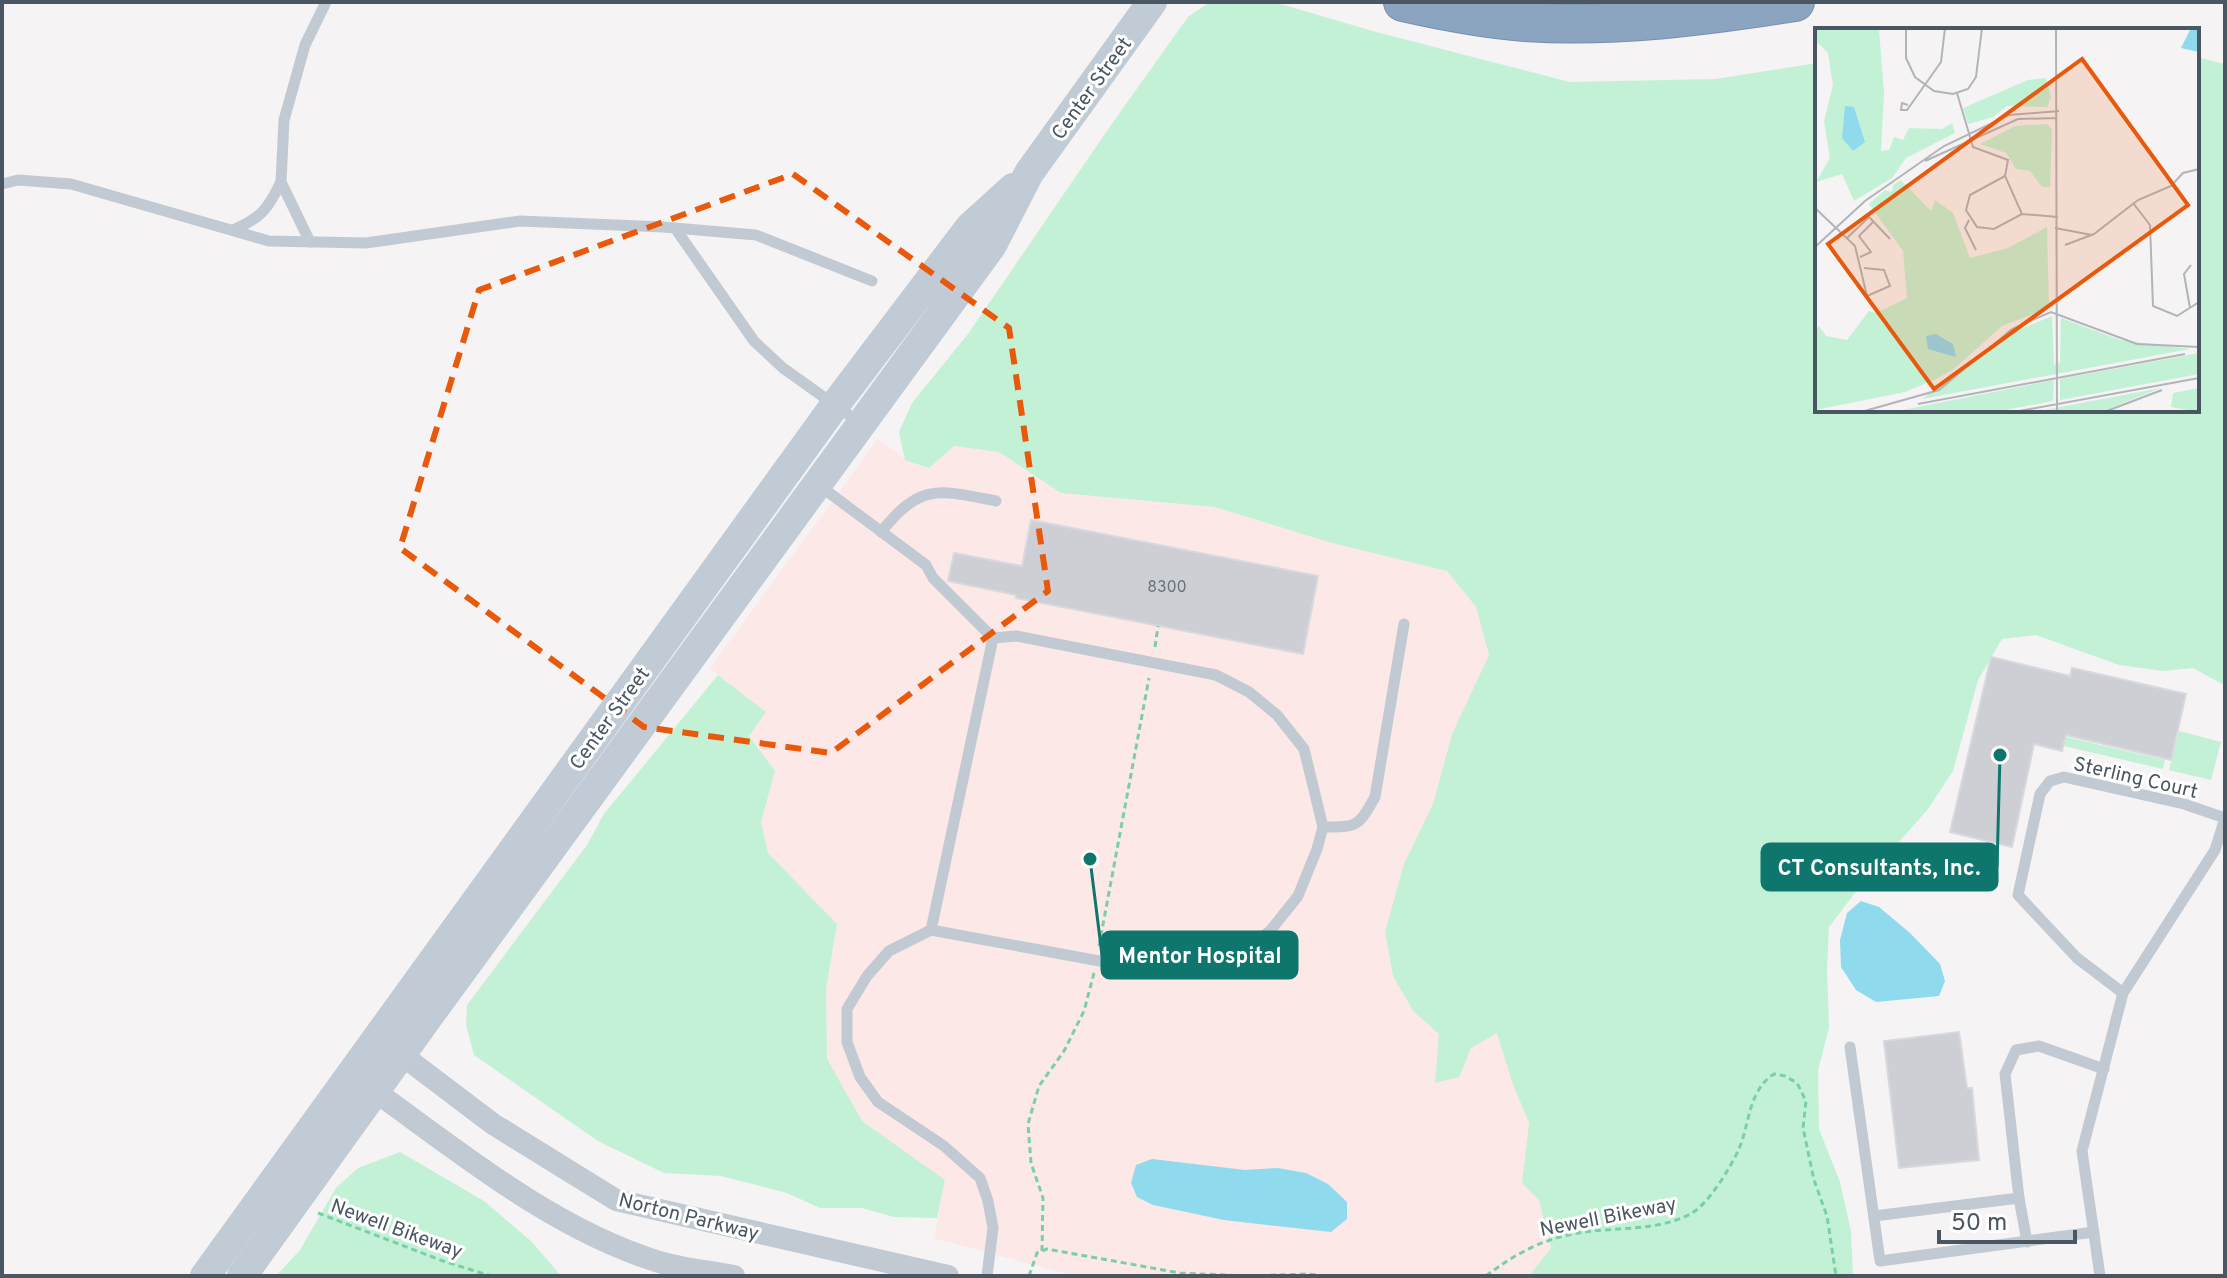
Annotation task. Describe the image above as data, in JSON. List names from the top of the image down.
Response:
{
  "streets": {
    "main road": ["Center Street"],
    "street": ["Norton Parkway"],
    "lane": ["Sterling Court"],
    "path": ["Newell Bikeway"]
  },
  "crossings": [
    ["Center Street", "Norton Parkway"],
    ["Center Street", "Newell Bikeway"]
  ],
  "places": ["CT Consultants, Inc.", "Mentor Hospital"],
  "house_numbers": ["8300"],
  "scale_bar": "50 m"
}
